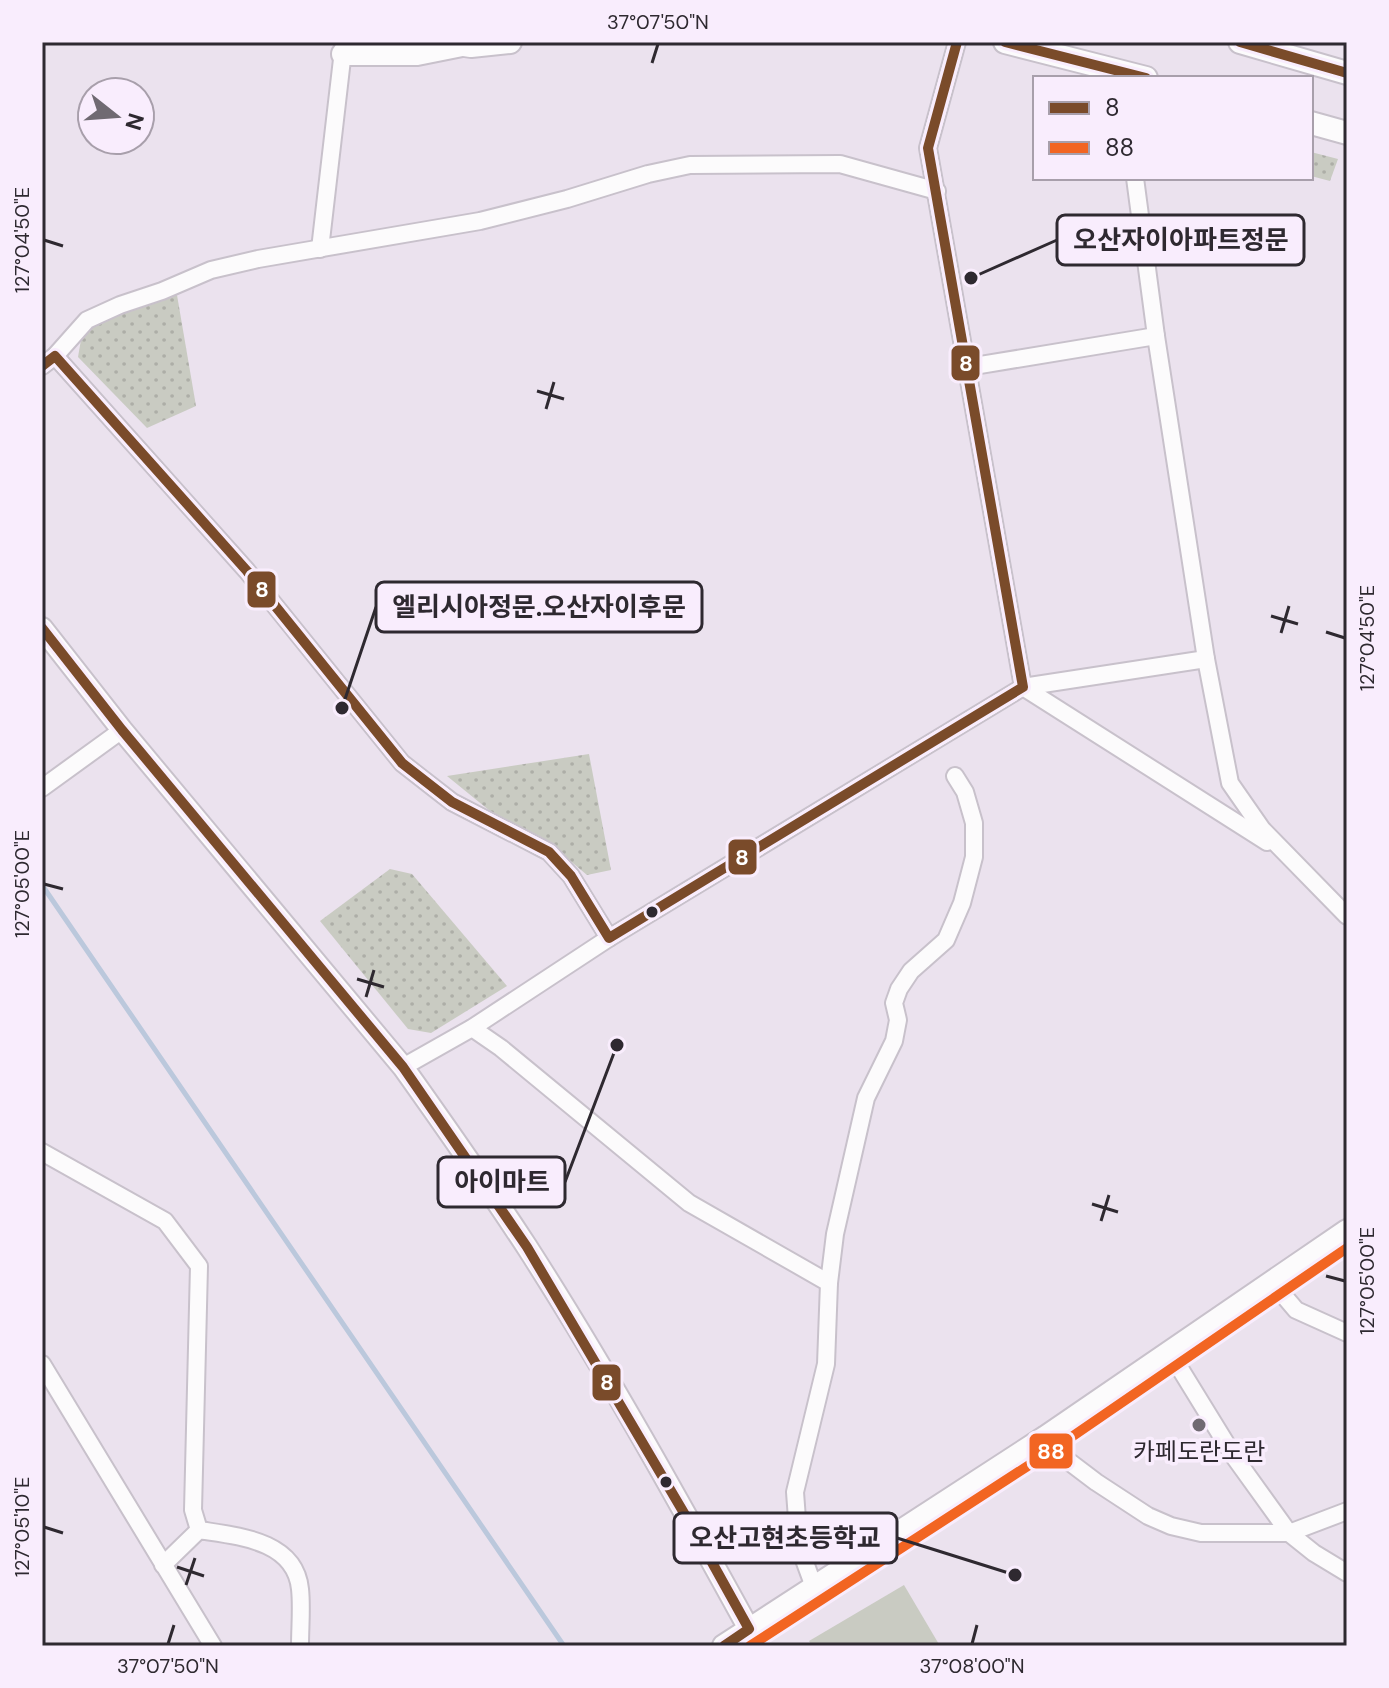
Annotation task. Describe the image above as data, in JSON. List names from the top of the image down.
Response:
{
  "places": [
    "오산자이아파트정문",
    "엘리시아정문.오산자이후문",
    "아이마트",
    "카페도란도란",
    "오산고현초등학교"
  ],
  "lines": ["transit line 8", "transit line 88"],
  "legend": ["8", "88"],
  "north": "right",
  "coordinates": [
    "37°07'50\"N",
    "127°04'50\"E",
    "127°05'00\"E",
    "127°05'10\"E",
    "37°08'00\"N"
  ]
}
